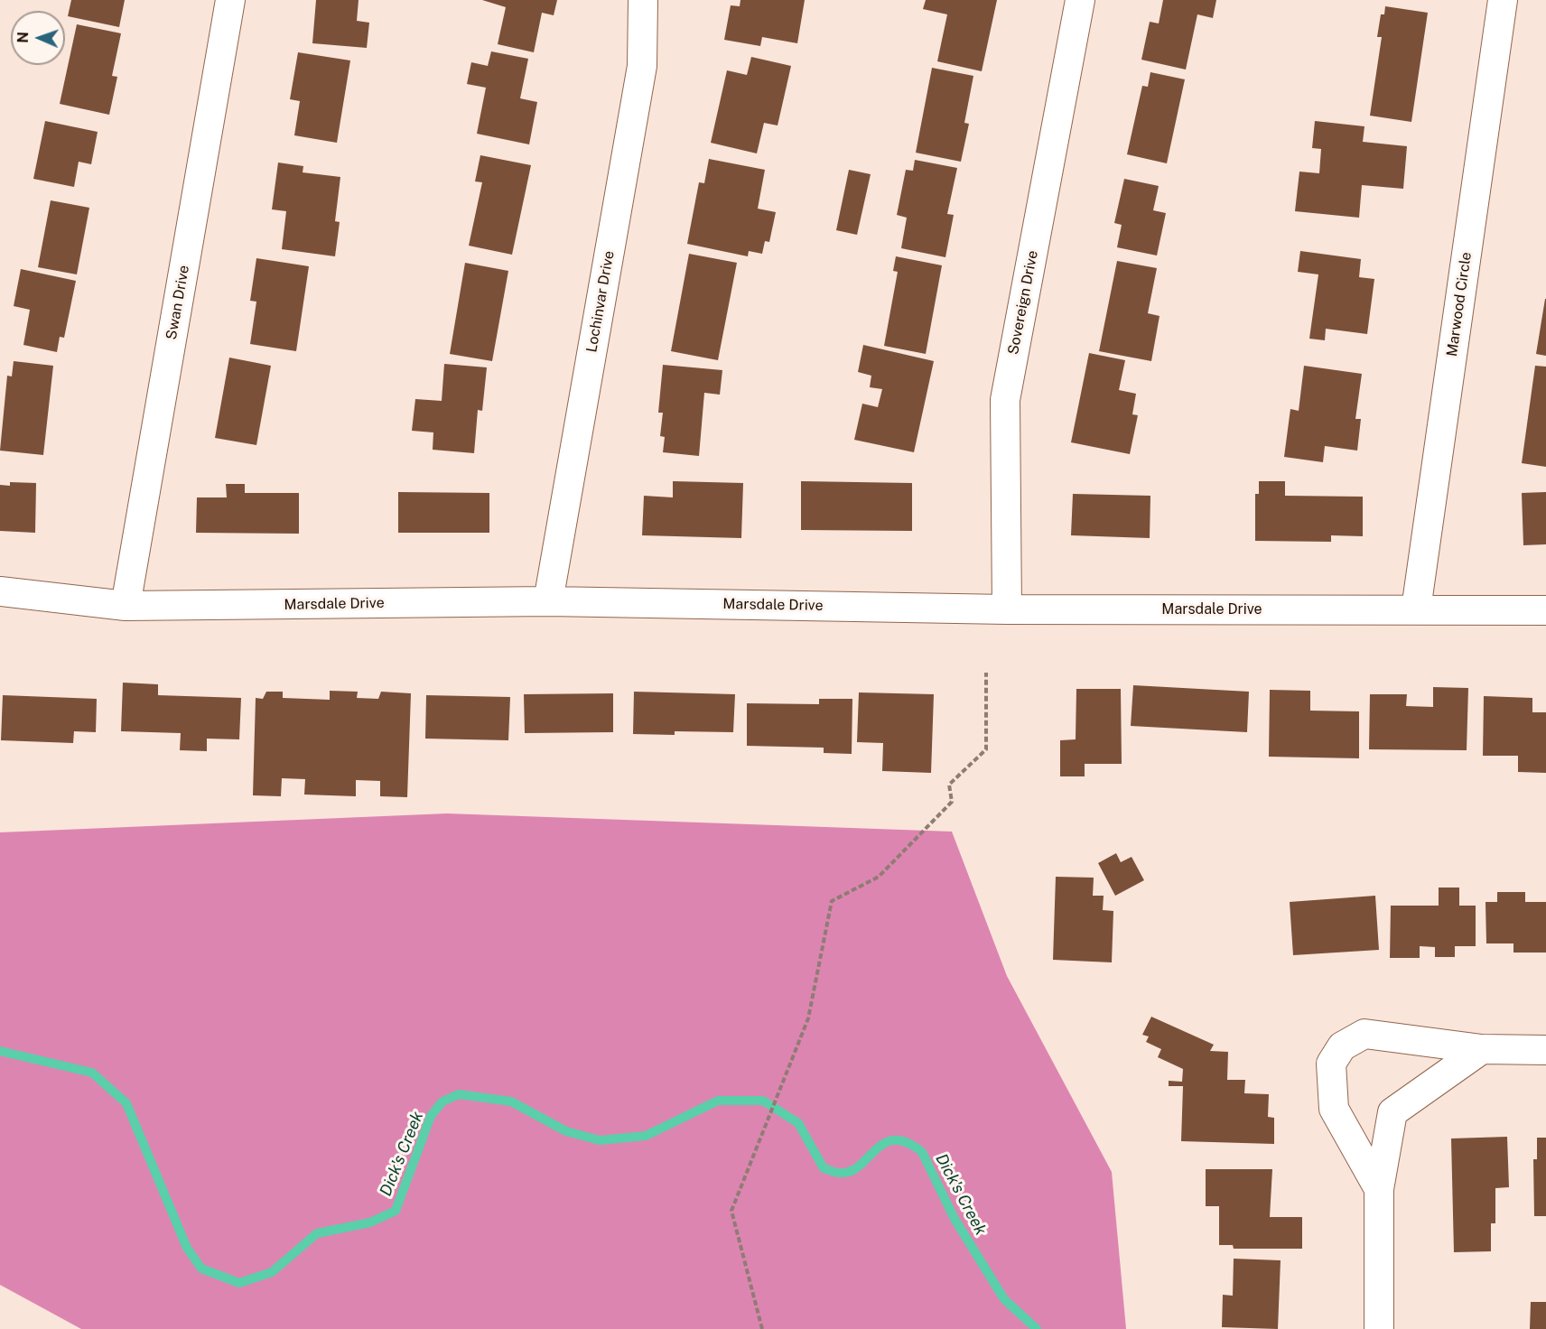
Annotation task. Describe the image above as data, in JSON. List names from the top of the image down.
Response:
{
  "streets": {
    "street": [
      "Lochinvar Drive",
      "Swan Drive",
      "Sovereign Drive",
      "Marwood Circle",
      "Marsdale Drive"
    ]
  },
  "crossings": [
    ["Lochinvar Drive", "Marsdale Drive"],
    ["Swan Drive", "Marsdale Drive"],
    ["Sovereign Drive", "Marsdale Drive"],
    ["Marwood Circle", "Marsdale Drive"]
  ],
  "water": ["Dick's Creek"],
  "north": "left"
}
